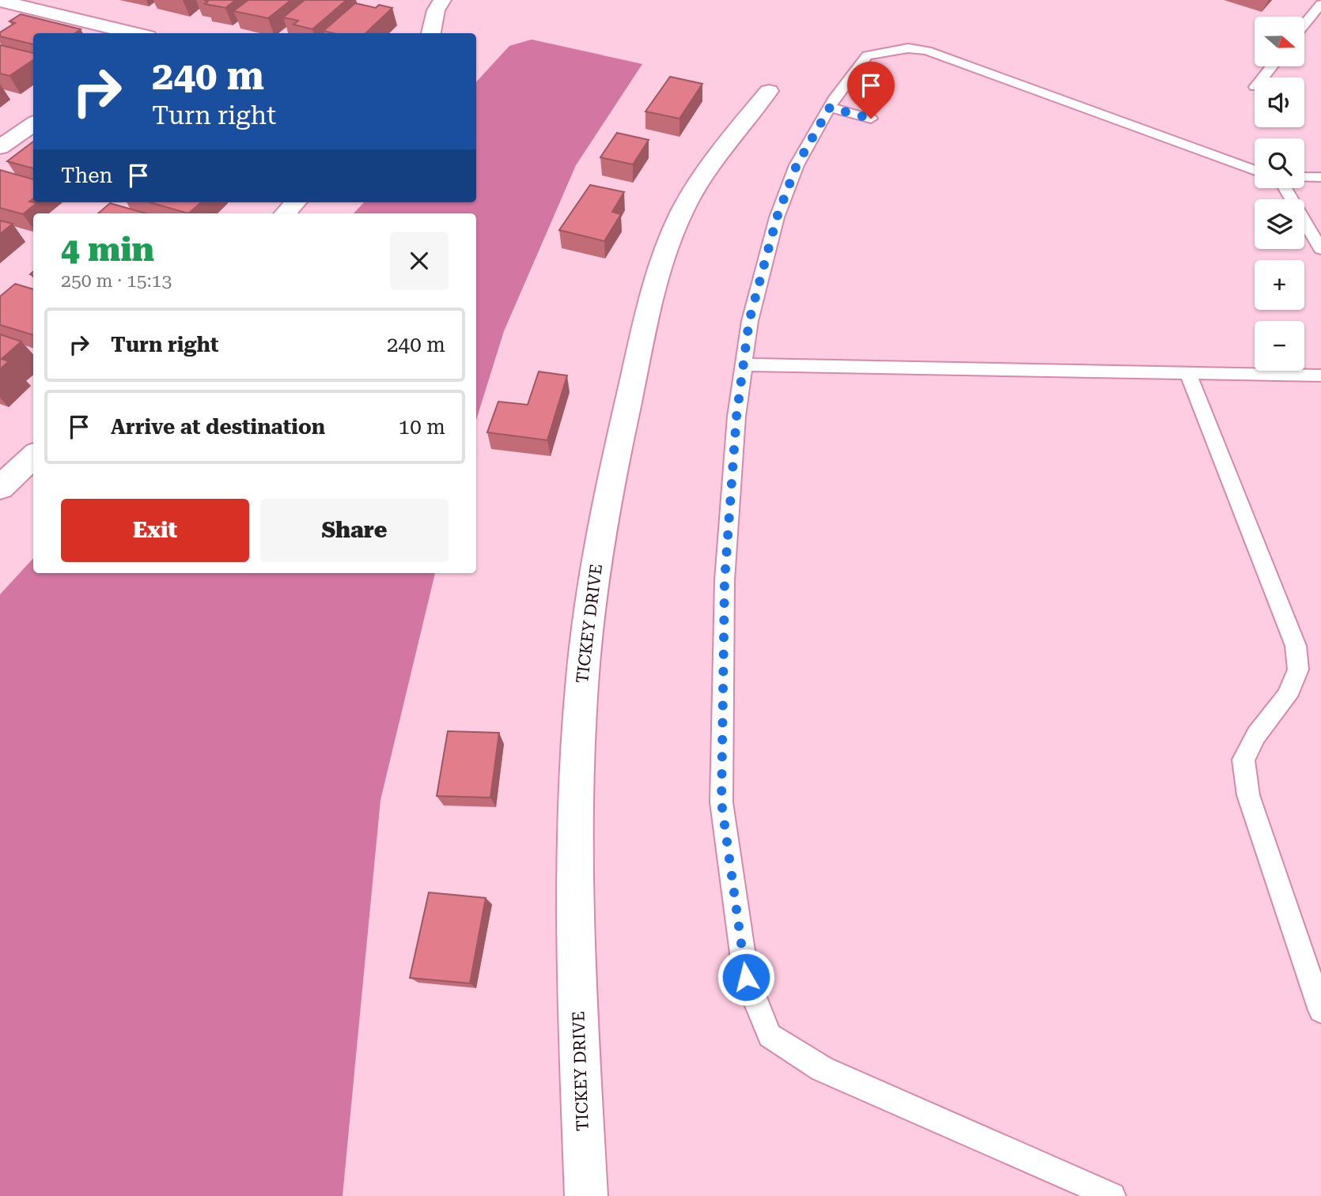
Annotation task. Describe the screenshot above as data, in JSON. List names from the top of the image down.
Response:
{
  "streets": {
    "street": ["TICKEY DRIVE"]
  },
  "north": "right",
  "page": {
    "map_buttons": ["+", "−"],
    "turn": ["240 m", "Turn right"],
    "then": "Then",
    "heading": ["4 min", "250 m · 15:13"],
    "list": [
      {
        "name": "Turn right",
        "value": "240 m"
      },
      {
        "name": "Arrive at destination",
        "value": "10 m"
      }
    ],
    "buttons": ["Exit", "Share"]
  }
}
